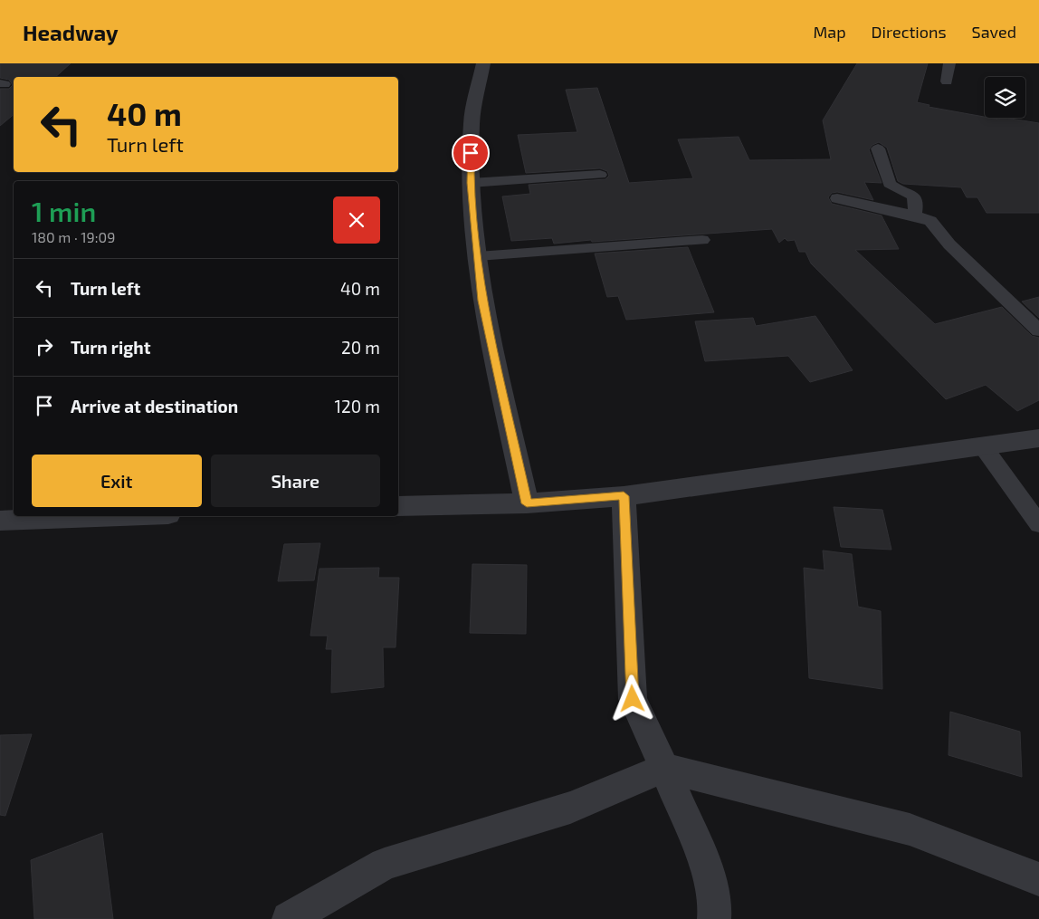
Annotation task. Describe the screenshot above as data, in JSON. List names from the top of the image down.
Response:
{
  "page": {
    "header": "Headway",
    "nav": ["Map", "Directions", "Saved"],
    "turn": ["40 m", "Turn left"],
    "heading": ["1 min", "180 m · 19:09"],
    "list": [
      {
        "name": "Turn left",
        "value": "40 m"
      },
      {
        "name": "Turn right",
        "value": "20 m"
      },
      {
        "name": "Arrive at destination",
        "value": "120 m"
      }
    ],
    "buttons": ["Exit", "Share"]
  }
}
